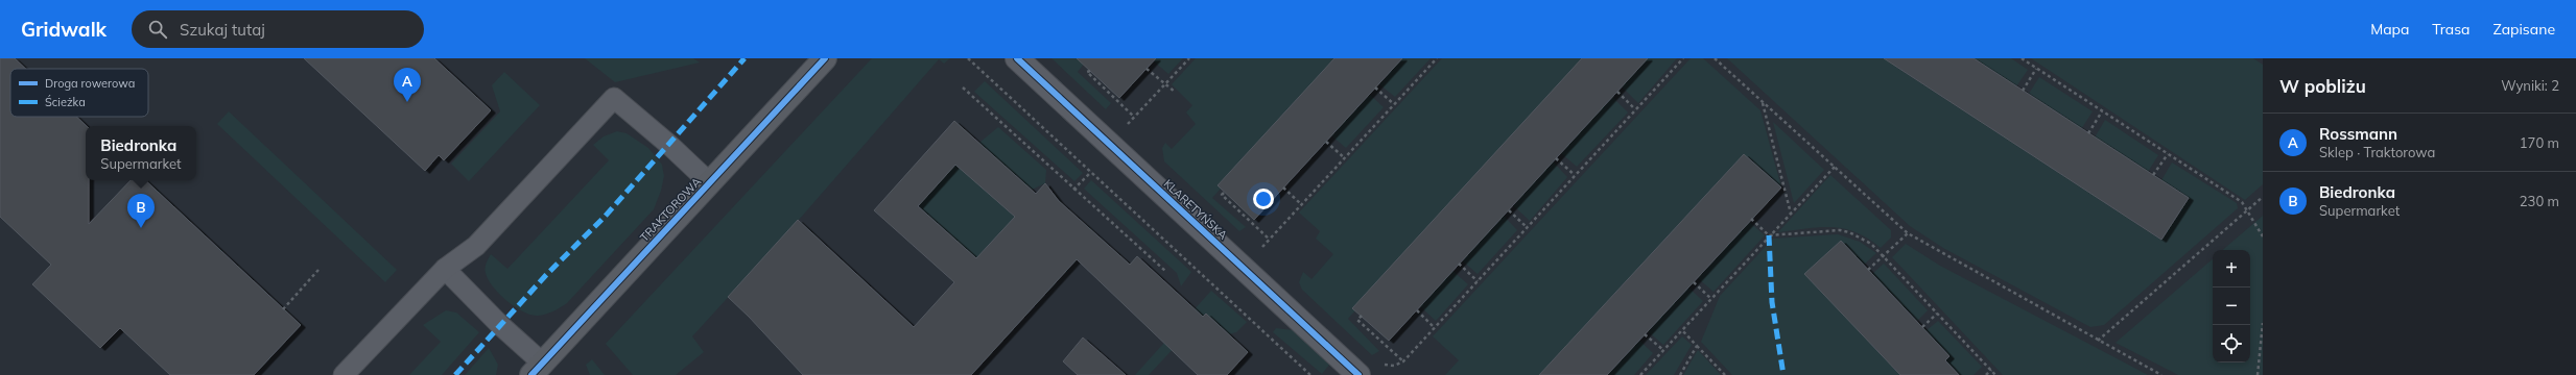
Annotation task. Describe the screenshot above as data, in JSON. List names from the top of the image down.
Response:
{
  "streets": {
    "main road": ["TRAKTOROWA"],
    "street": ["KLARETYŃSKA"]
  },
  "legend": ["Droga rowerowa", "Ścieżka"],
  "page": {
    "header": "Gridwalk",
    "search": "Szukaj tutaj",
    "nav": ["Mapa", "Trasa", "Zapisane"],
    "heading": ["W pobliżu", "Wyniki: 2"],
    "pins": ["A", "B"],
    "list": [
      {
        "mark": "A",
        "name": "Rossmann",
        "note": "Sklep · Traktorowa",
        "value": "170 m"
      },
      {
        "mark": "B",
        "name": "Biedronka",
        "note": "Supermarket",
        "value": "230 m"
      }
    ],
    "popup": ["Biedronka", "Supermarket"],
    "map_buttons": ["+", "−"]
  }
}
